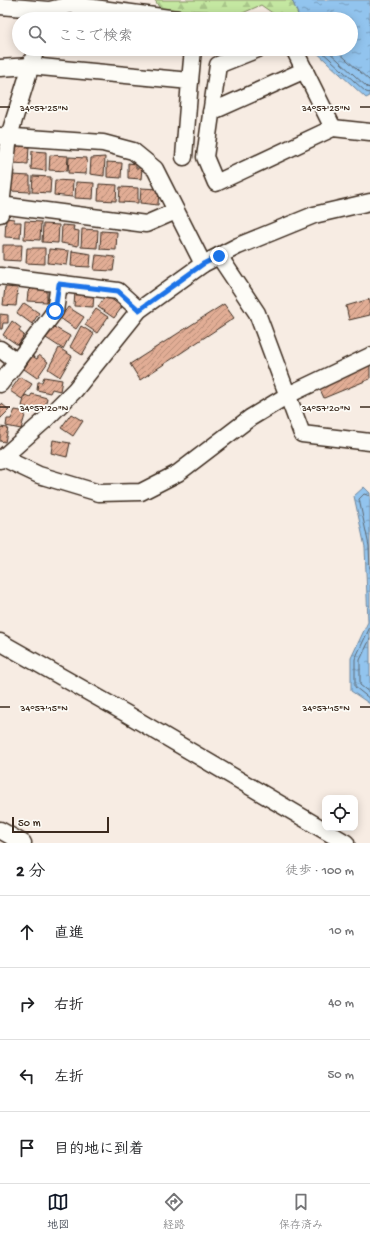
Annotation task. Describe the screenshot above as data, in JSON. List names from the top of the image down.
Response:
{
  "scale_bar": "50 m",
  "page": {
    "search": "ここで検索",
    "scale": "50 m",
    "heading": ["2 分", "徒歩 · 100 m"],
    "list": [
      ["直進", "10 m"],
      ["右折", "40 m"],
      ["左折", "50 m"],
      "目的地に到着"
    ],
    "nav": ["地図", "経路", "保存済み"]
  },
  "coordinates": ["34°57'25\"N", "34°57'20\"N", "34°57'15\"N"]
}
